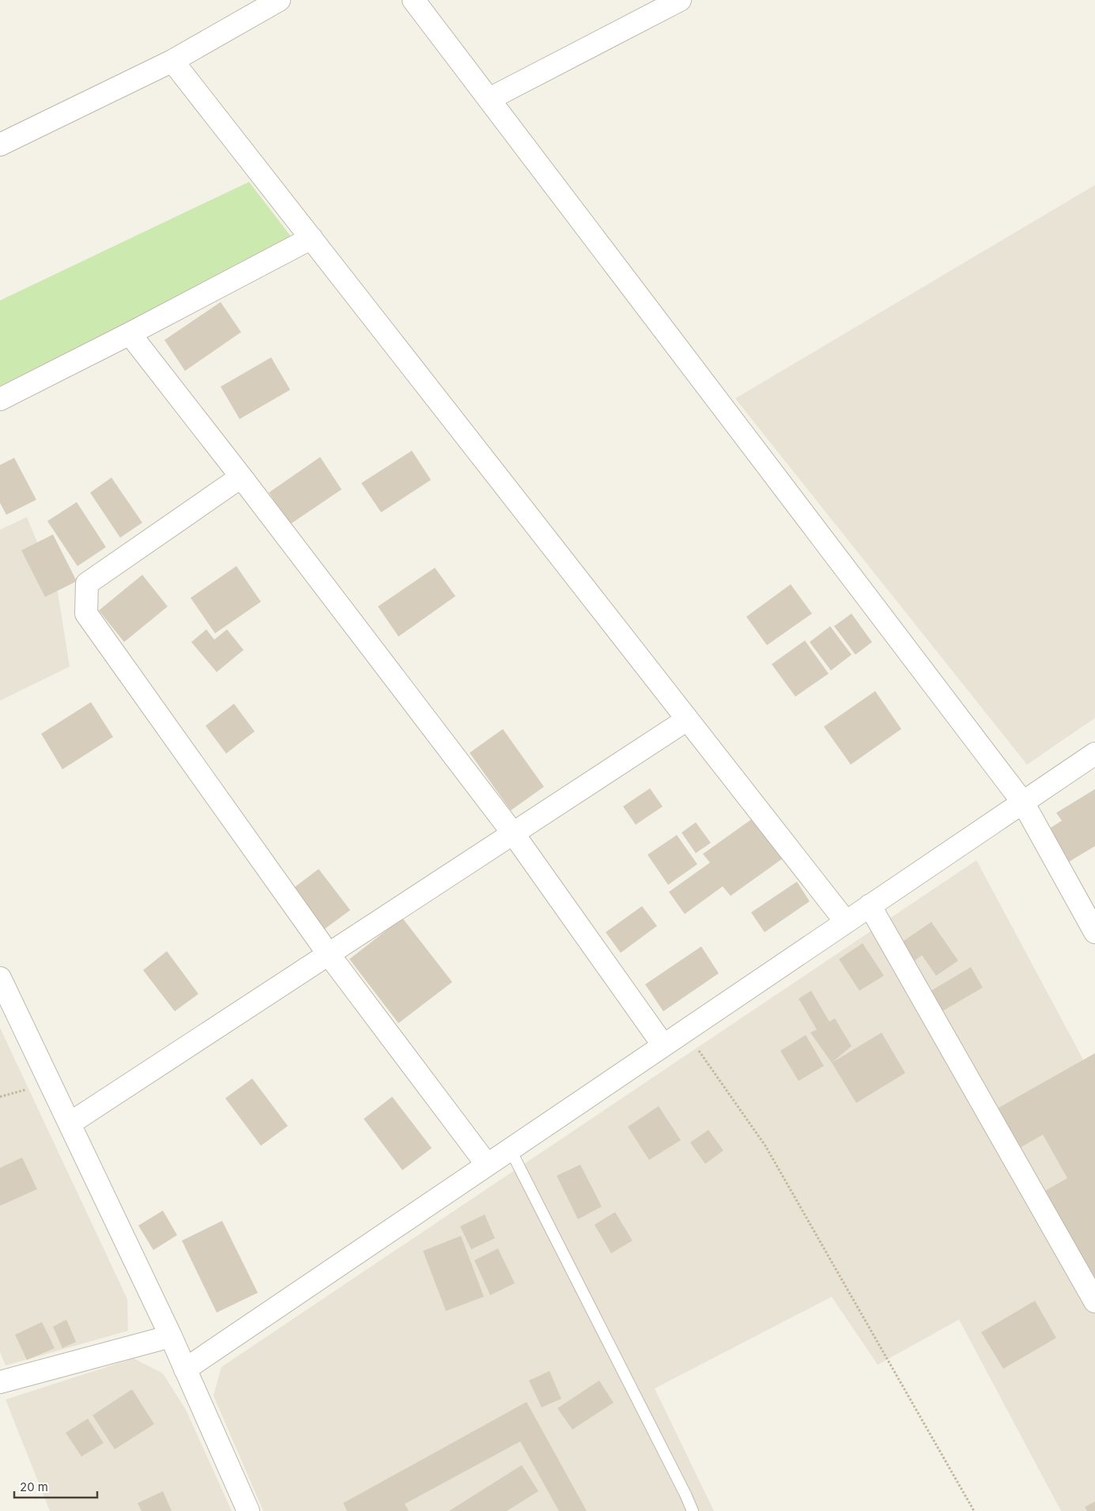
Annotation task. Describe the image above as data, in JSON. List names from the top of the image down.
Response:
{
  "scale_bar": "20 m"
}
